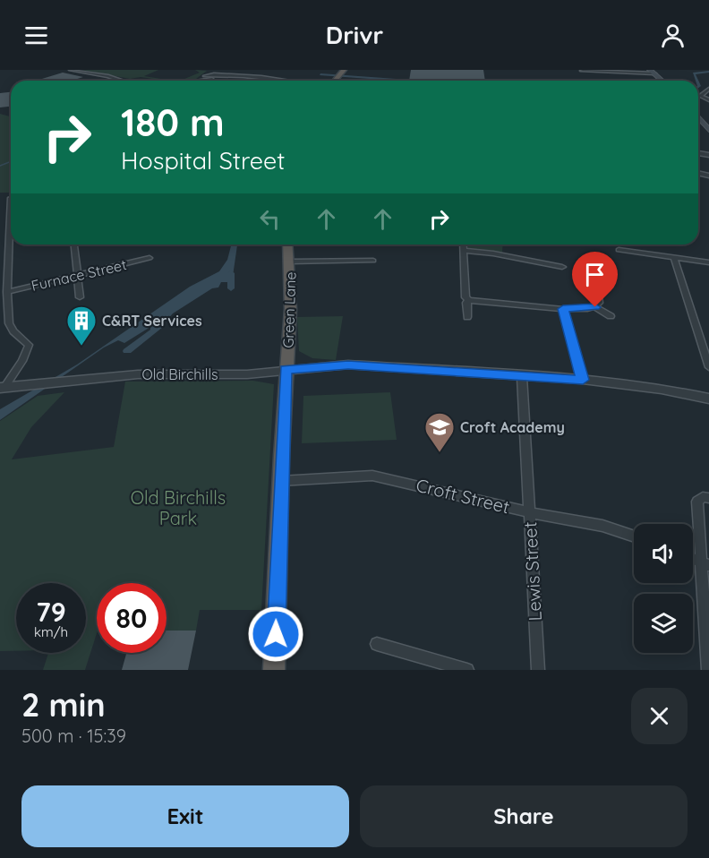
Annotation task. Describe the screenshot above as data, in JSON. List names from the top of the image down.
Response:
{
  "streets": {
    "highway": ["Green Lane"],
    "street": [
      "Furnace Street",
      "Old Birchills",
      "Croft Street",
      "Lewis Street"
    ]
  },
  "crossings": [
    ["Green Lane", "Old Birchills"],
    ["Green Lane", "Croft Street"],
    ["Old Birchills", "Lewis Street"],
    ["Croft Street", "Lewis Street"]
  ],
  "parks": ["Old Birchills Park"],
  "places": {
    "building": ["C&RT Services"],
    "school or university": ["Croft Academy"]
  },
  "page": {
    "header": "Drivr",
    "turn": ["180 m", "Hospital Street"],
    "speed": "79 km/h",
    "limit": "80",
    "heading": ["2 min", "500 m · 15:39"],
    "buttons": ["Exit", "Share"]
  }
}
